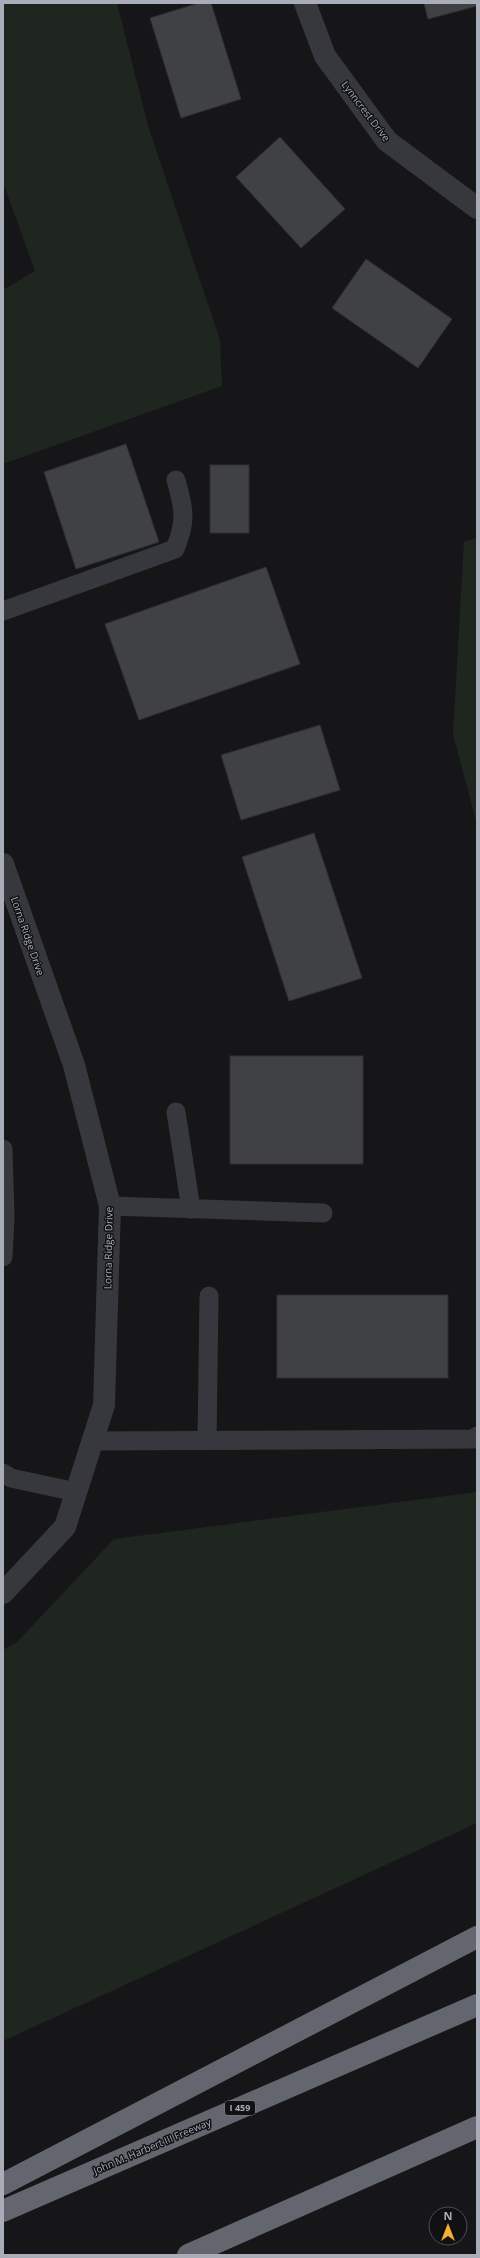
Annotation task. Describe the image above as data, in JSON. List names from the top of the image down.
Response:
{
  "streets": {
    "highway": ["I 459", "John M. Harbert III Freeway"],
    "street": ["Lynncrest Drive", "Lorna Ridge Drive"]
  },
  "north": "top"
}
